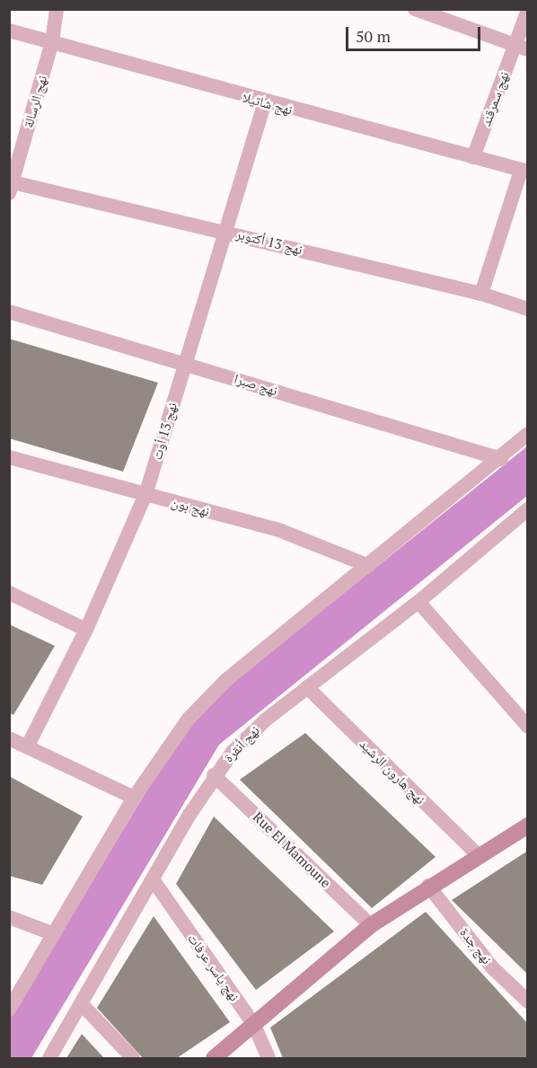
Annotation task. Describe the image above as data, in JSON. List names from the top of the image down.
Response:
{
  "streets": {
    "street": [
      "نهج سمرقند",
      "نهج الرسالة",
      "نهج شاتيلا",
      "نهج 13 أكتوبر",
      "نهج صبرا",
      "نهج 13 أوت",
      "نهج بون",
      "نهج أنقرة",
      "نهج هارون الرشيد",
      "Rue El Mamoune",
      "نهج جدة",
      "نهج ياسر عرفات"
    ]
  },
  "crossings": [
    ["نهج سمرقند", "نهج شاتيلا"],
    ["نهج الرسالة", "نهج شاتيلا"],
    ["نهج الرسالة", "نهج 13 أكتوبر"],
    ["نهج شاتيلا", "نهج 13 أوت"],
    ["نهج 13 أكتوبر", "نهج 13 أوت"],
    ["نهج صبرا", "نهج 13 أوت"],
    ["نهج 13 أوت", "نهج بون"],
    ["نهج أنقرة", "نهج هارون الرشيد"],
    ["نهج أنقرة", "Rue El Mamoune"],
    ["نهج أنقرة", "نهج ياسر عرفات"]
  ],
  "scale_bar": "50 m"
}
